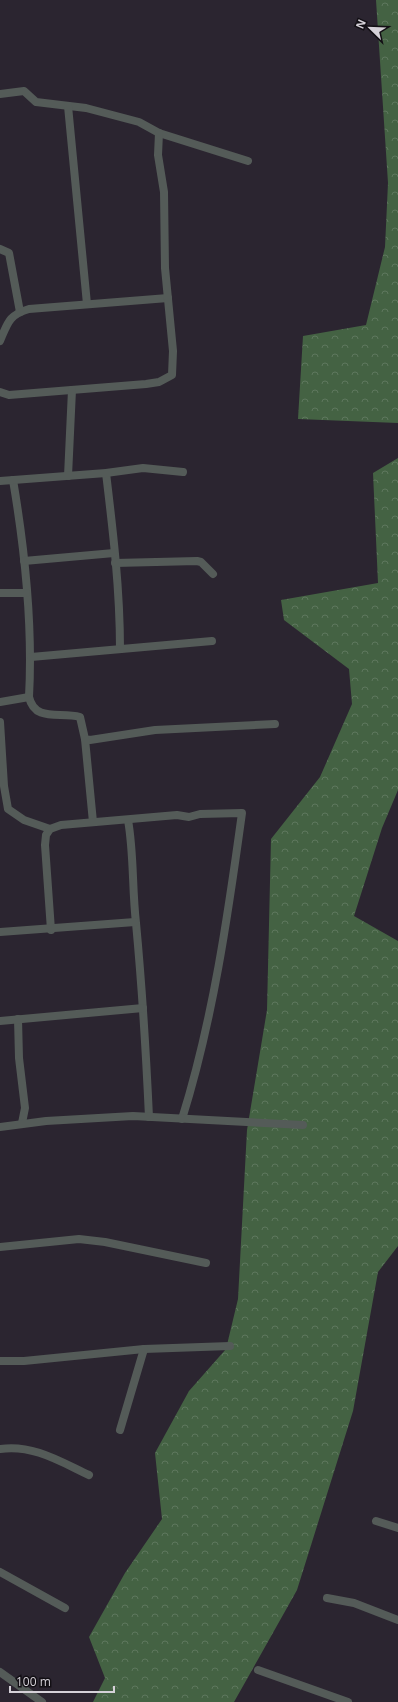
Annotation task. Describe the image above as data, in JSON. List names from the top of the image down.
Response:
{
  "scale_bar": "100 m",
  "north": "top left"
}
